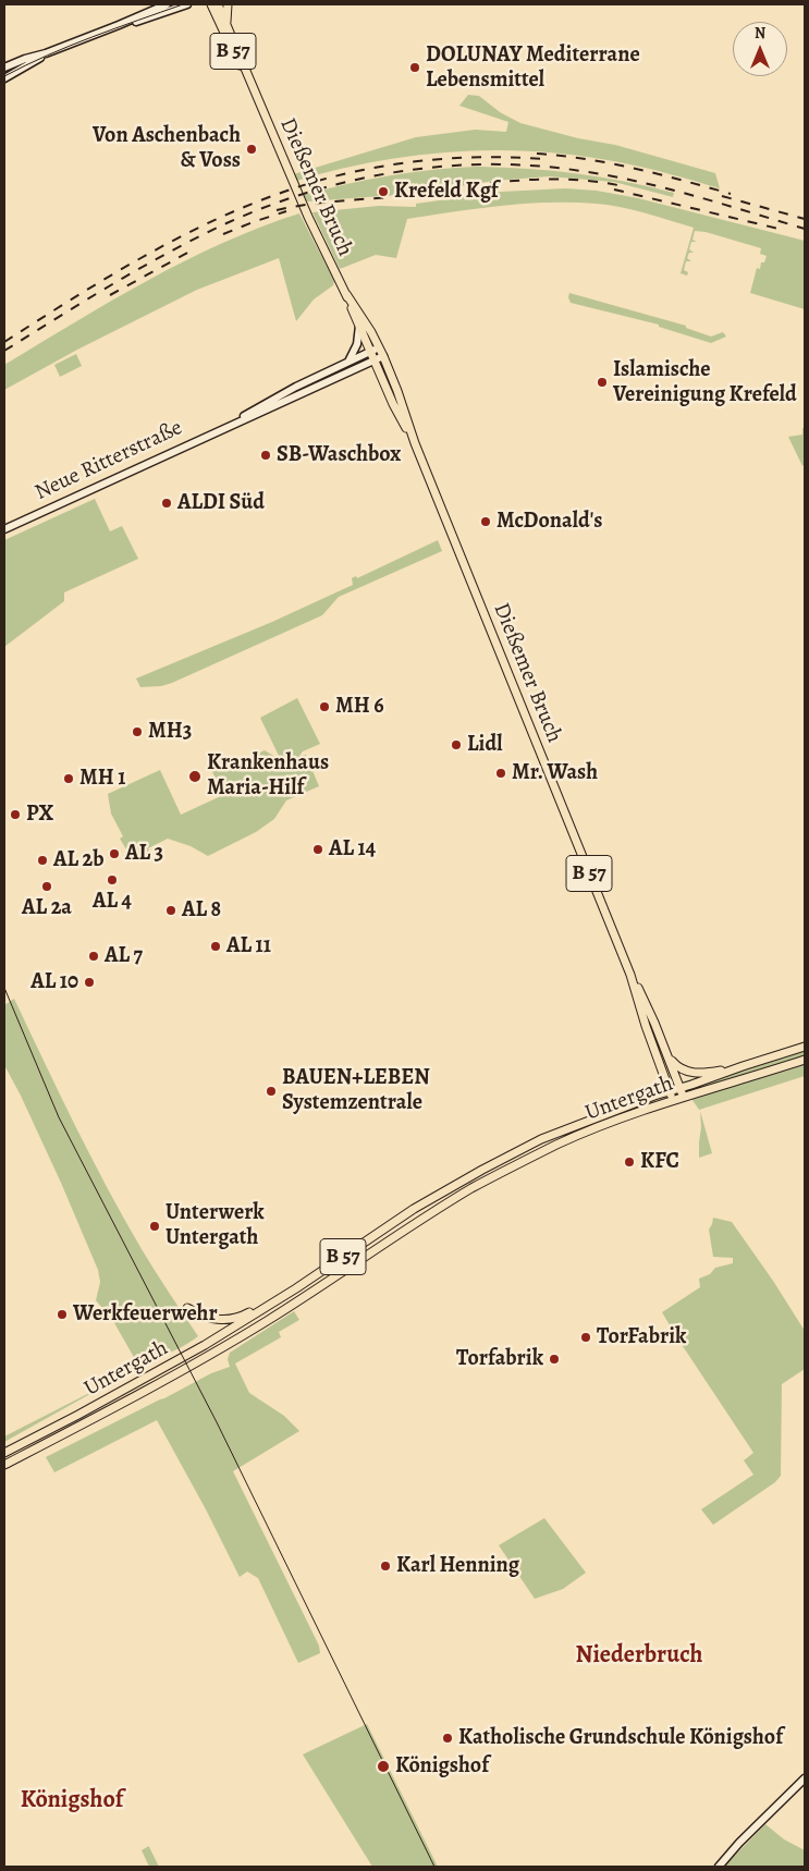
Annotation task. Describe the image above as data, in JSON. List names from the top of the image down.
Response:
{
  "streets": {
    "main road": [
      "B 57",
      "Dießemer Bruch",
      "Neue Ritterstraße",
      "Untergath"
    ]
  },
  "crossings": [
    ["Dießemer Bruch", "Neue Ritterstraße"],
    ["Dießemer Bruch", "Untergath"]
  ],
  "districts": ["Niederbruch", "Königshof"],
  "places": [
    "DOLUNAY Mediterrane Lebensmittel",
    "Von Aschenbach & Voss",
    "Krefeld Kgf",
    "Islamische Vereinigung Krefeld",
    "SB-Waschbox",
    "ALDI Süd",
    "McDonald's",
    "MH 6",
    "MH3",
    "Lidl",
    "Mr. Wash",
    "Krankenhaus Maria-Hilf",
    "MH 1",
    "PX",
    "AL 14",
    "AL 3",
    "AL 2b",
    "AL 4",
    "AL 2a",
    "AL 8",
    "AL 11",
    "AL 7",
    "AL 10",
    "BAUEN+LEBEN Systemzentrale",
    "KFC",
    "Unterwerk Untergath",
    "Werkfeuerwehr",
    "TorFabrik",
    "Torfabrik",
    "Karl Henning",
    "Katholische Grundschule Königshof",
    "Königshof"
  ],
  "north": "top"
}
